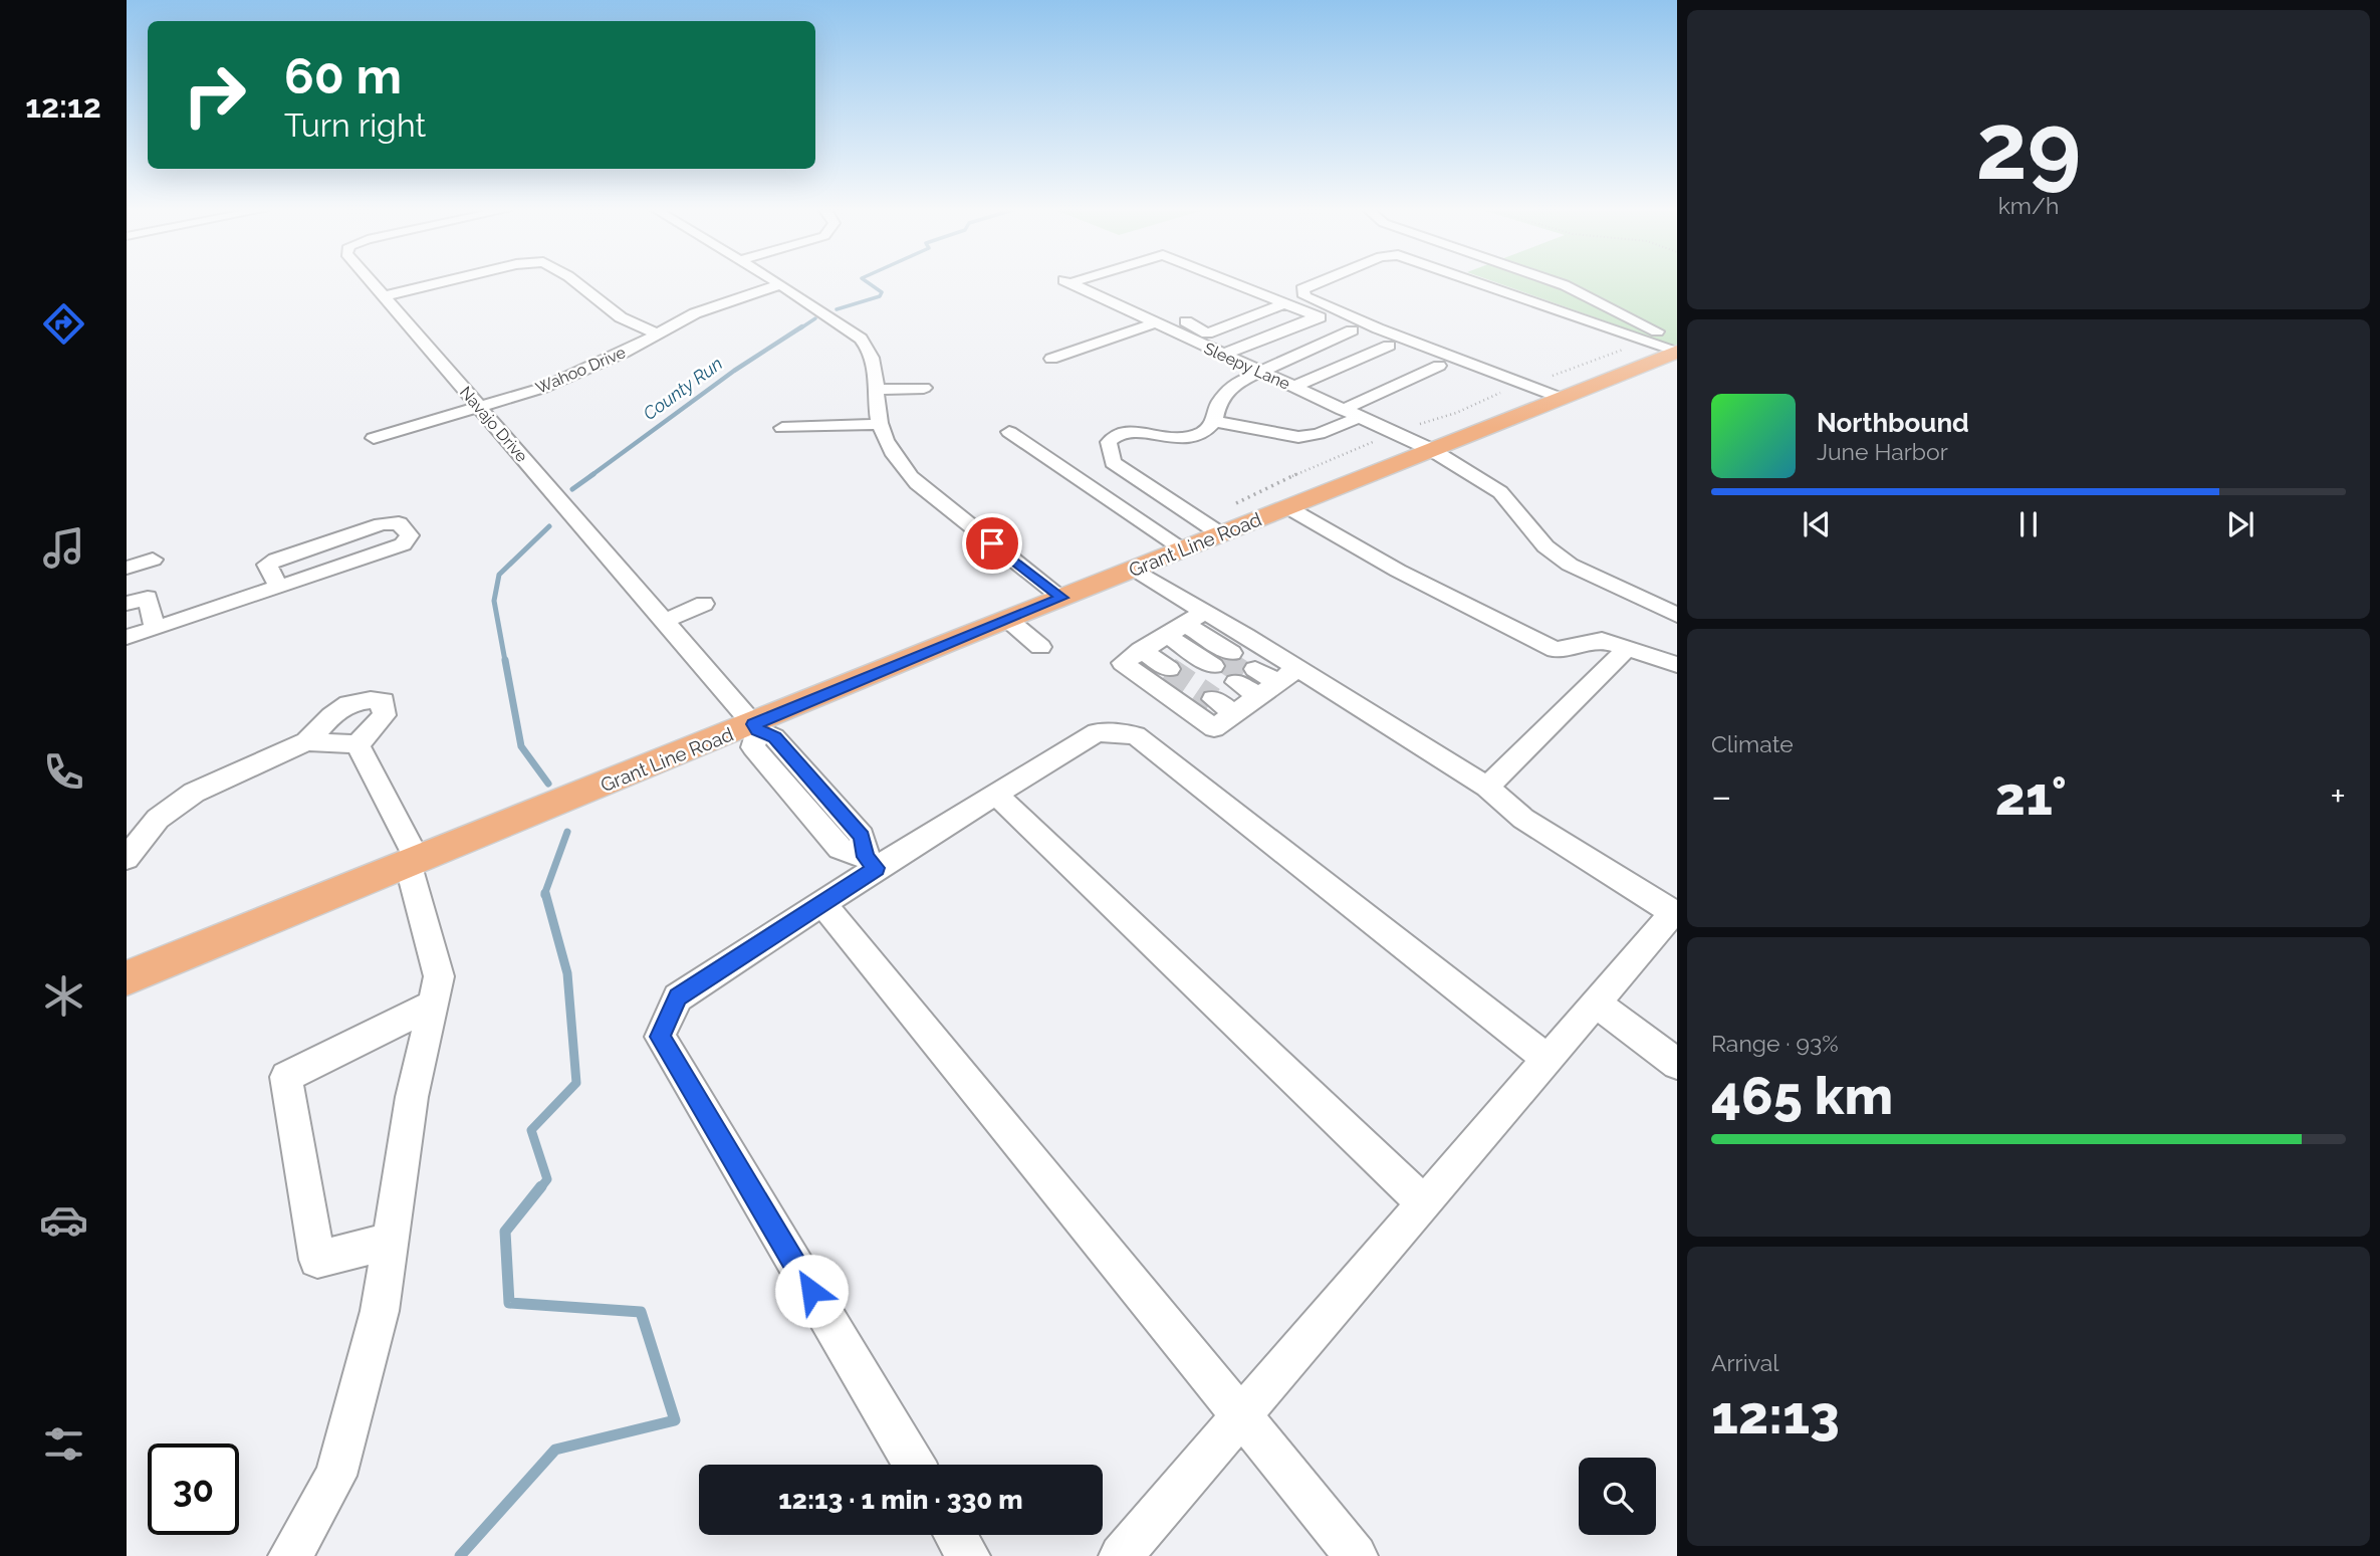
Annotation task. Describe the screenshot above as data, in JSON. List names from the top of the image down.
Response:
{
  "streets": {
    "main road": ["Grant Line Road"],
    "street": ["Sleepy Lane", "Wahoo Drive", "Navajo Drive"]
  },
  "crossings": [
    ["Sleepy Lane", "Grant Line Road"],
    ["Wahoo Drive", "Navajo Drive"],
    ["Navajo Drive", "Grant Line Road"]
  ],
  "water": ["County Run"],
  "page": {
    "tabs": "12:12",
    "tile": [
      ["29", "km/h"],
      "Climate",
      ["Range · 93%", "465 km"],
      ["Arrival", "12:13"]
    ],
    "turn": ["60 m", "Turn right"],
    "song": ["Northbound", "June Harbor"],
    "heat": ["−", "21°", "+"],
    "limit": "30",
    "trip": "12:13 · 1 min · 330 m"
  }
}
